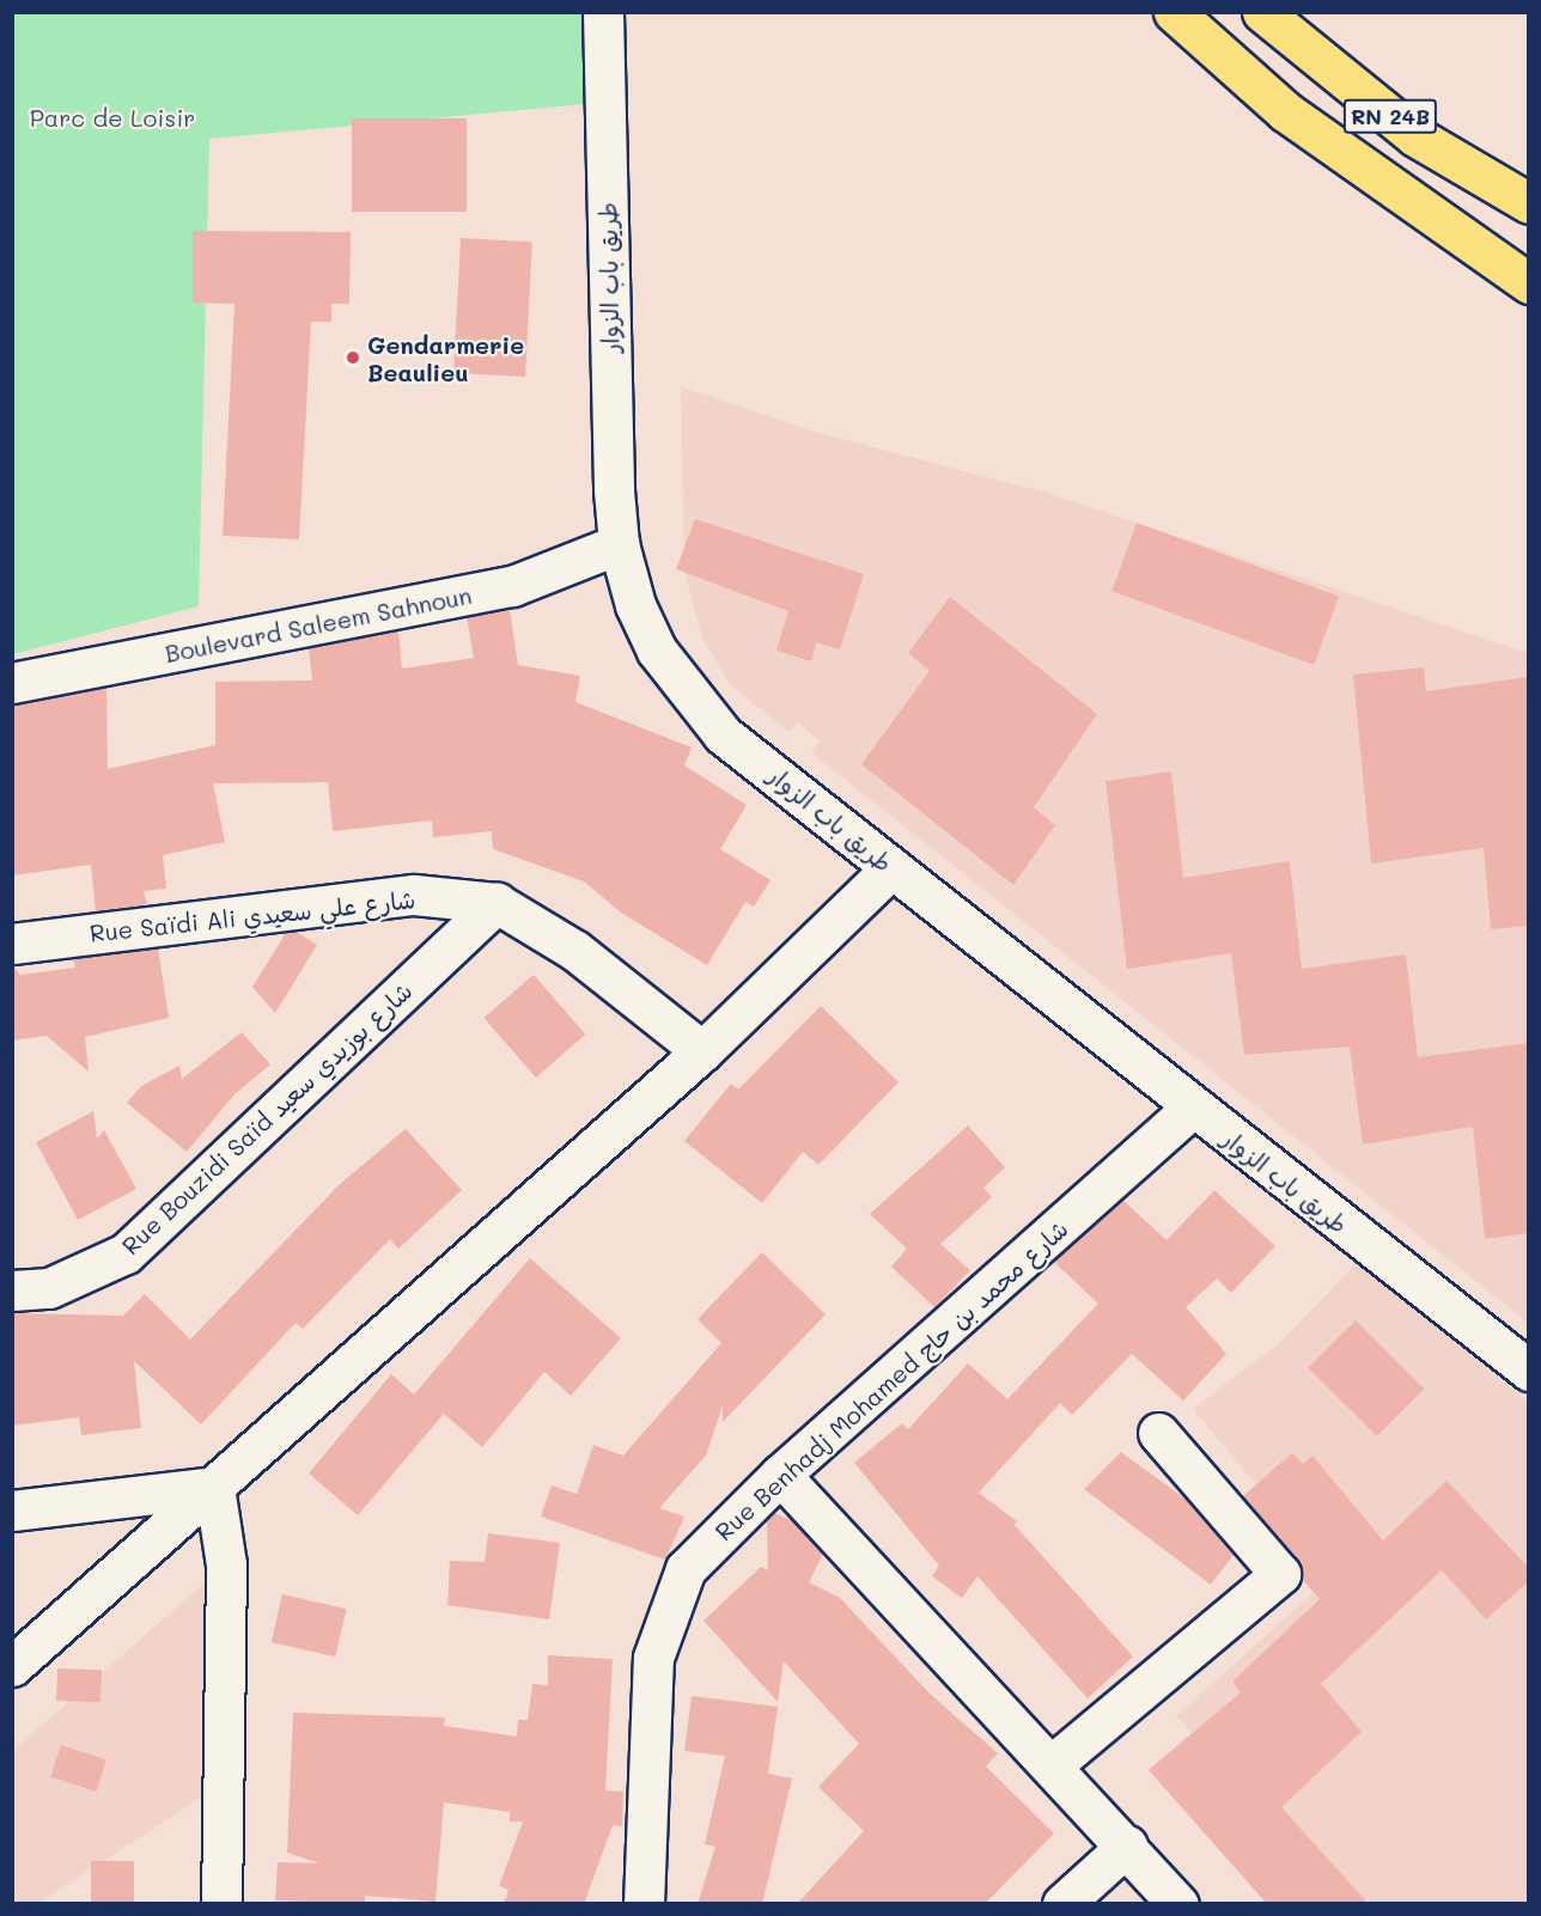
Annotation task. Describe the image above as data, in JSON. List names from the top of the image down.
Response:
{
  "streets": {
    "main road": ["RN 24B"],
    "street": [
      "طريق باب الزوار",
      "Boulevard Saleem Sahnoun",
      "Rue Saïdi Ali شارع علي سعيدي",
      "Rue Bouzidi Saïd شارع بوزيدي سعيد",
      "Rue Benhadj Mohamed شارع محمد بن حاج"
    ]
  },
  "crossings": [
    ["طريق باب الزوار", "Boulevard Saleem Sahnoun"],
    ["طريق باب الزوار", "Rue Benhadj Mohamed شارع محمد بن حاج"],
    ["Rue Saïdi Ali شارع علي سعيدي", "Rue Bouzidi Saïd شارع بوزيدي سعيد"]
  ],
  "parks": ["Parc de Loisir"],
  "places": ["Gendarmerie Beaulieu"]
}
